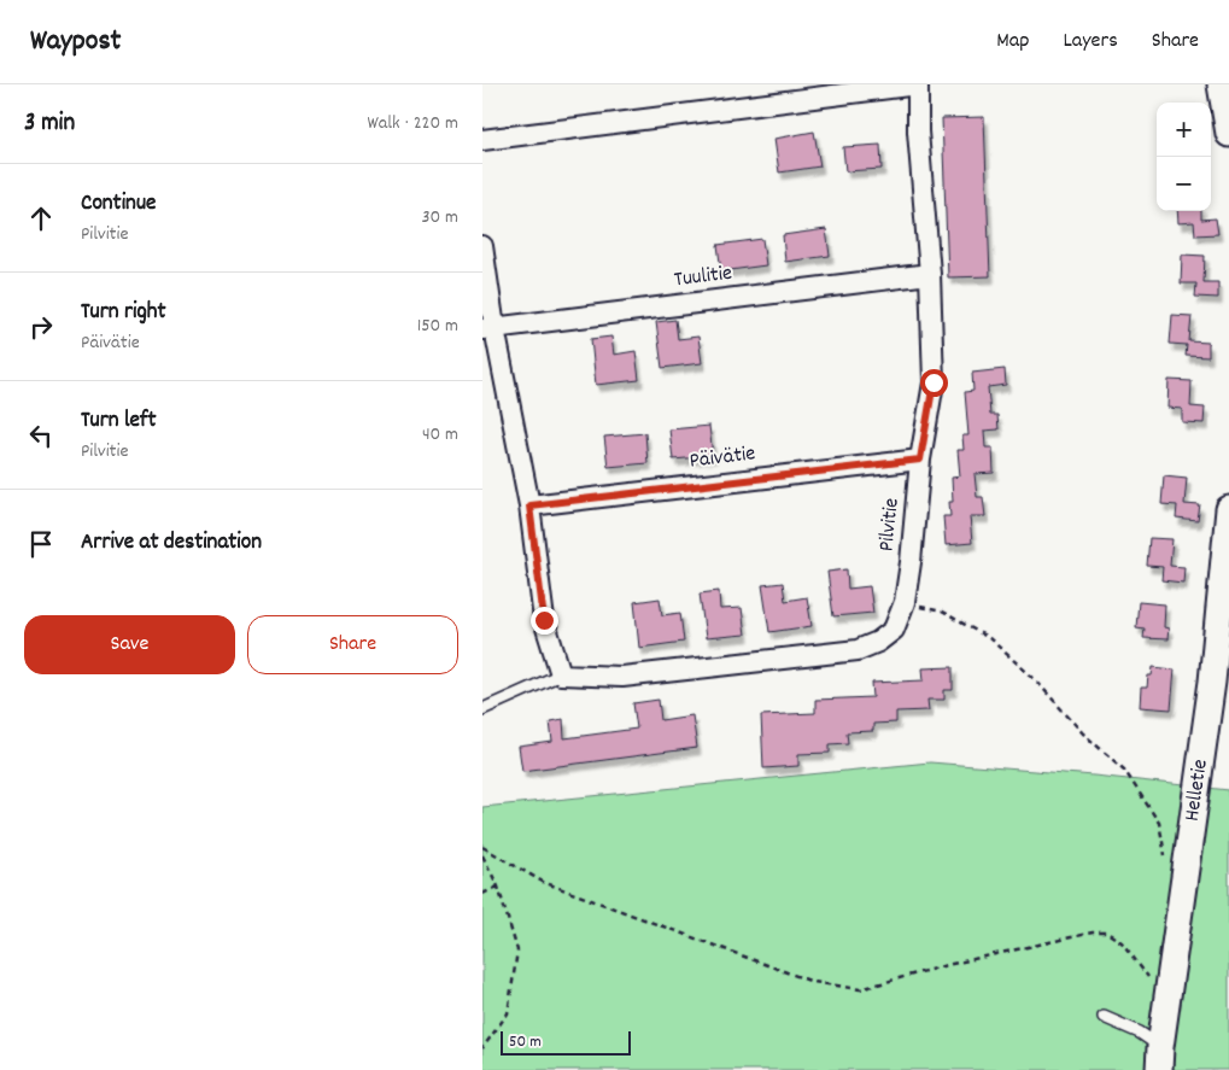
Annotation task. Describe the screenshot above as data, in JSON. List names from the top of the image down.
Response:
{
  "streets": {
    "street": [
      "Tuulitie",
      "Päivätie",
      "Pilvitie",
      "Helletie"
    ]
  },
  "crossings": [
    ["Tuulitie", "Pilvitie"],
    ["Päivätie", "Pilvitie"]
  ],
  "scale_bar": "50 m",
  "page": {
    "header": "Waypost",
    "nav": ["Map", "Layers", "Share"],
    "heading": ["3 min", "Walk · 220 m"],
    "map_buttons": ["+", "−"],
    "list": [
      ["Continue", "Pilvitie", "30 m"],
      ["Turn right", "Päivätie", "150 m"],
      ["Turn left", "Pilvitie", "40 m"],
      "Arrive at destination"
    ],
    "buttons": ["Save", "Share"],
    "scale": "50 m"
  }
}
